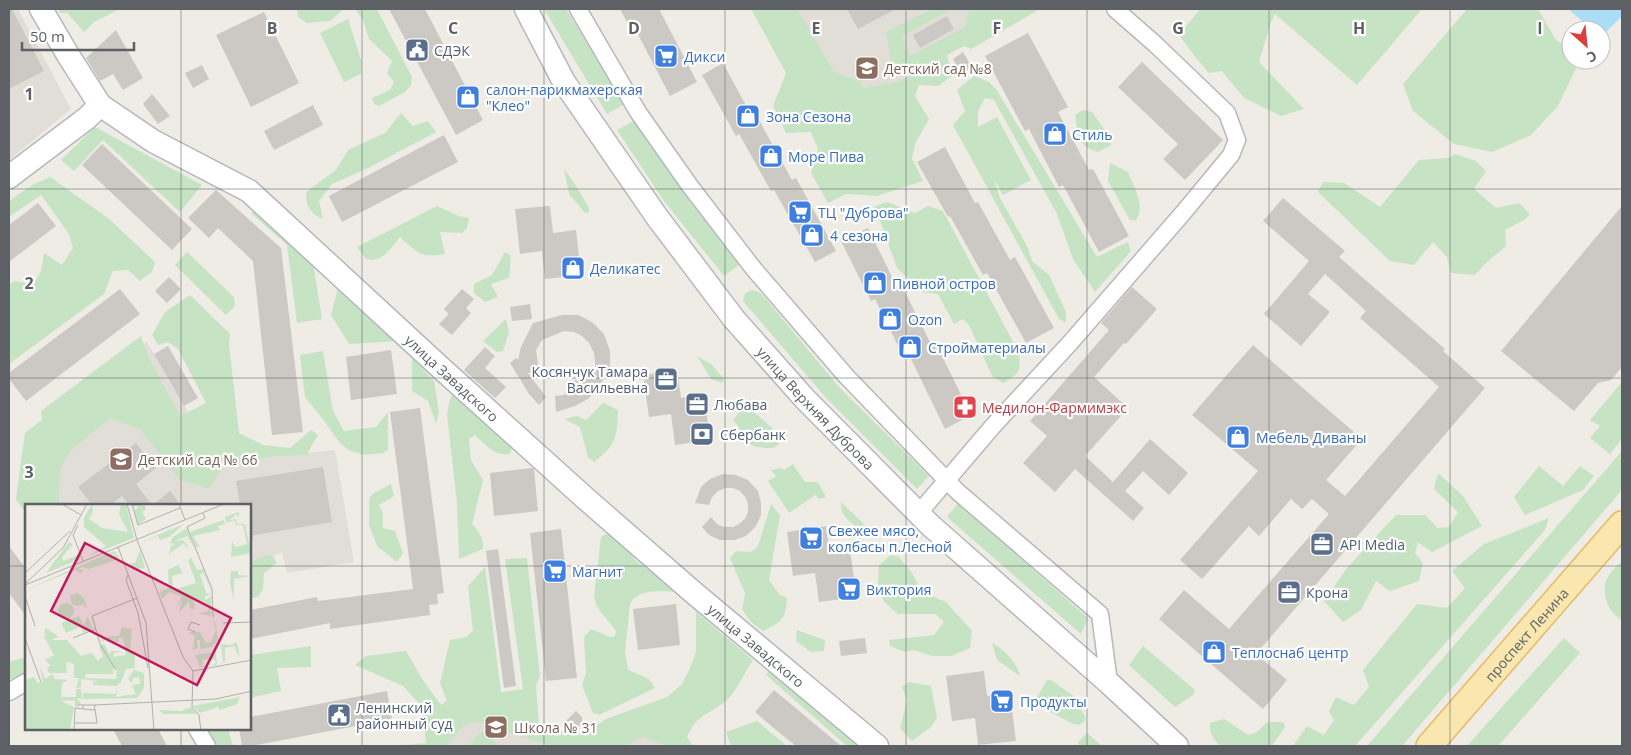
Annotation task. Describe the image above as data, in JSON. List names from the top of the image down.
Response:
{
  "streets": {
    "main road": ["проспект Ленина"],
    "street": ["улица Завадского", "улица Верхняя Дуброва"]
  },
  "places": {
    "public building": ["СДЭК", "Ленинский районный суд"],
    "supermarket": [
      "Дикси",
      "ТЦ \"Дуброва\"",
      "Свежее мясо, колбасы п.Лесной",
      "Магнит",
      "Виктория",
      "Продукты"
    ],
    "school or university": ["Детский сад №8", "Детский сад № 66", "Школа № 31"],
    "shop": [
      "салон-парикмахерская \"Клео\"",
      "Зона Сезона",
      "Стиль",
      "Море Пива",
      "4 сезона",
      "Деликатес",
      "Пивной остров",
      "Ozon",
      "Стройматериалы",
      "Мебель Диваны",
      "Теплоснаб центр"
    ],
    "office": [
      "Косянчук Тамара Васильевна",
      "Любава",
      "API Media",
      "Крона"
    ],
    "pharmacy": ["Медилон-Фармимэкс"],
    "bank": ["Сбербанк"]
  },
  "scale_bar": "50 m",
  "north": "bottom right",
  "grid": {
    "columns": [
      "B",
      "C",
      "D",
      "E",
      "F",
      "G",
      "H",
      "I"
    ],
    "rows": ["1", "2", "3"]
  }
}
